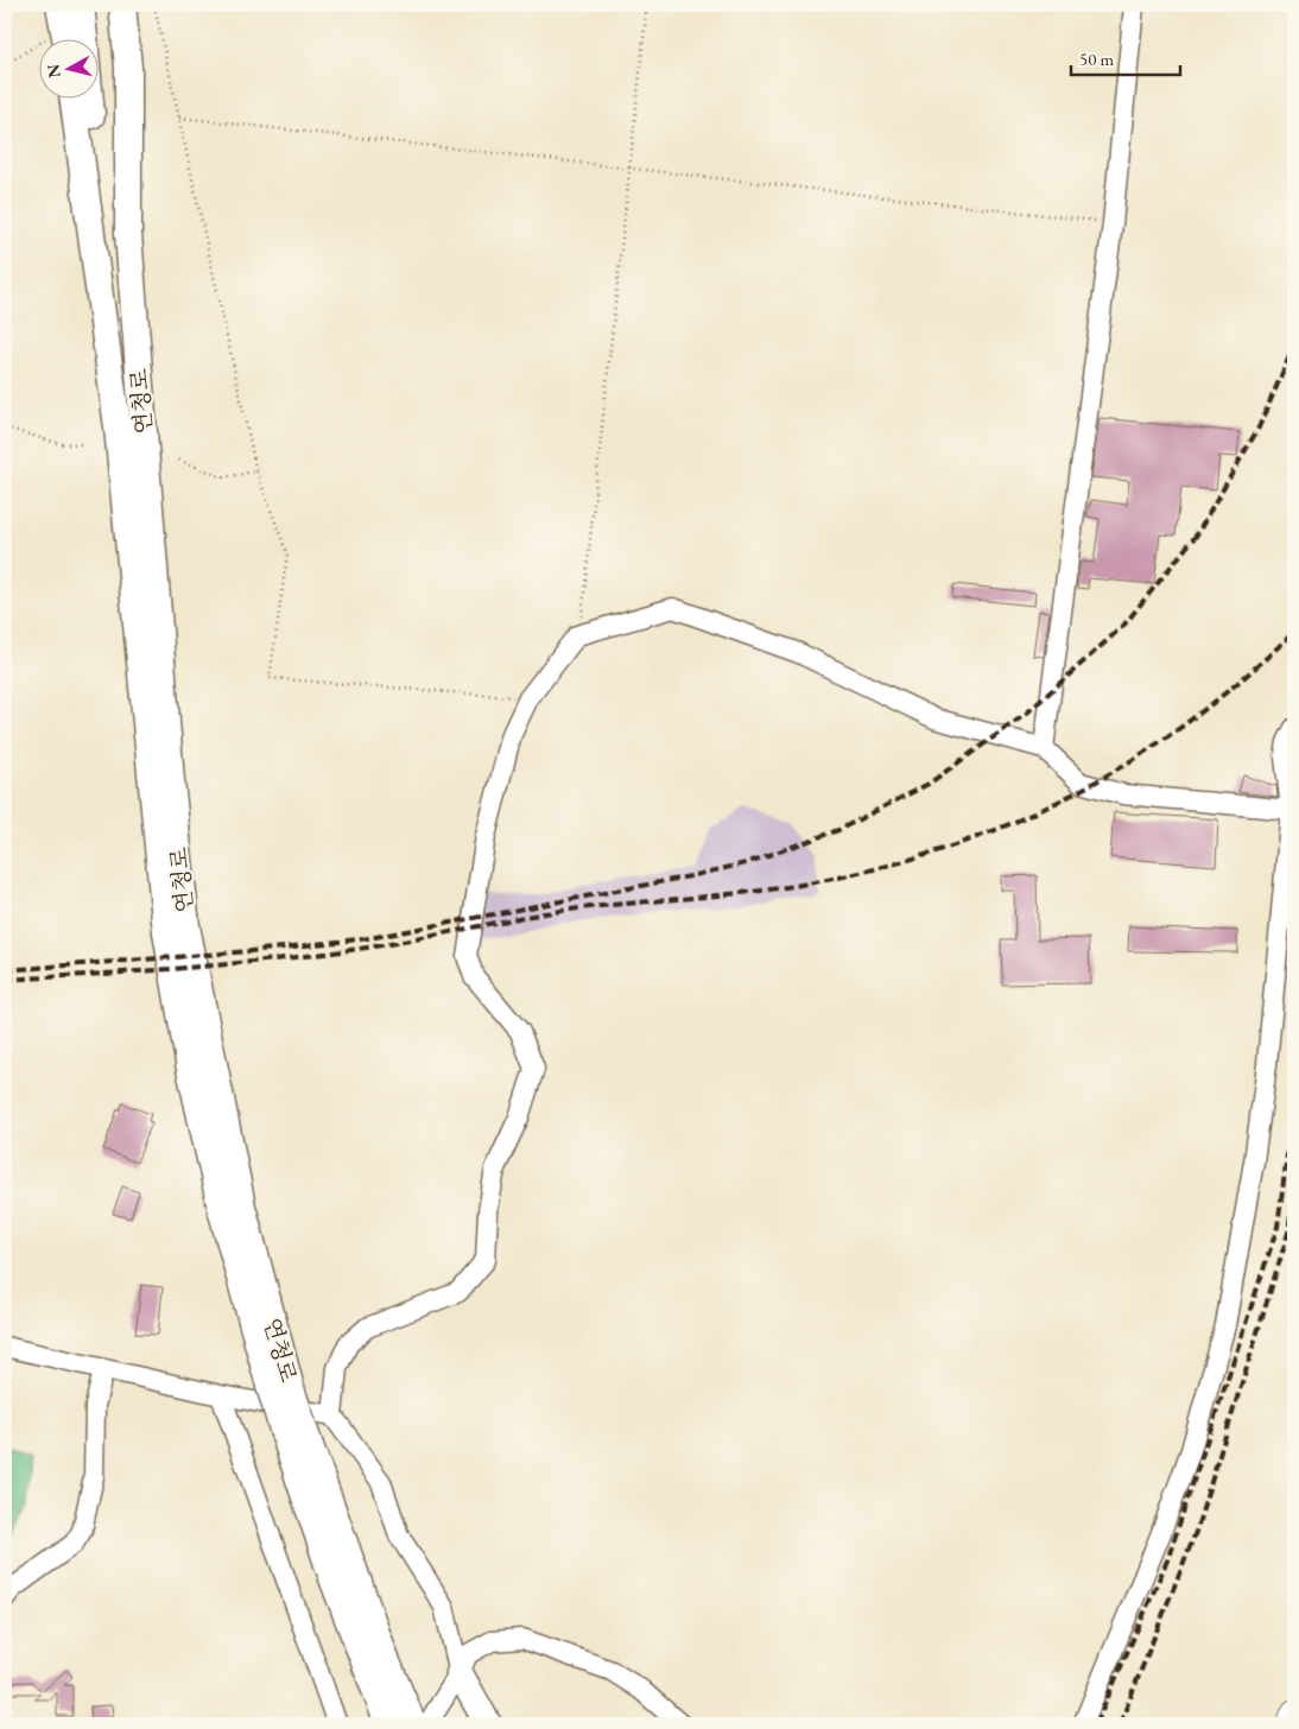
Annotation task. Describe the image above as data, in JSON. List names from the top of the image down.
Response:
{
  "streets": {
    "highway": ["연청로"]
  },
  "scale_bar": "50 m",
  "north": "left"
}
